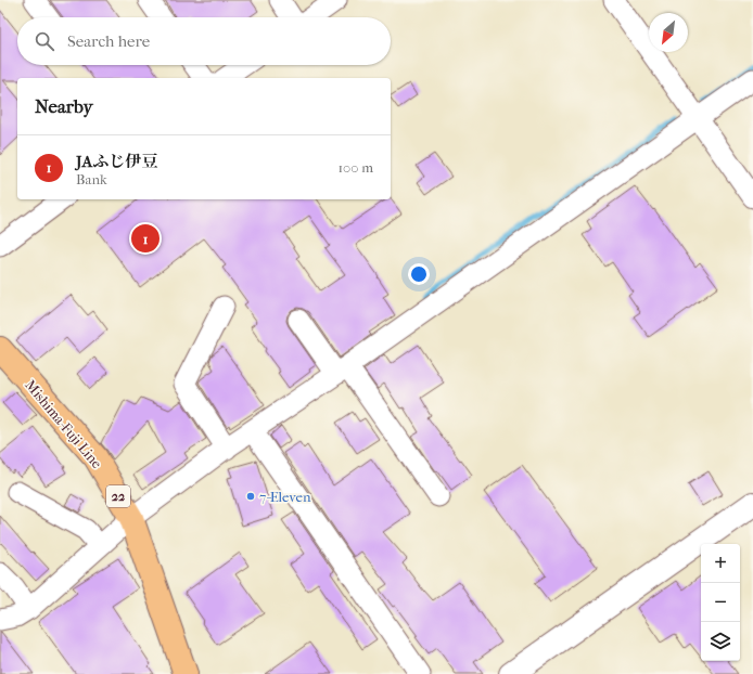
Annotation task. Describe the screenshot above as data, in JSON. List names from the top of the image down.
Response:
{
  "streets": {
    "main road": ["Mishima-Fuji Line", "22"]
  },
  "places": ["7-Eleven"],
  "north": "bottom left",
  "page": {
    "search": "Search here",
    "heading": "Nearby",
    "list": [
      {
        "mark": "1",
        "name": "JAふじ伊豆",
        "note": "Bank",
        "value": "100 m"
      }
    ],
    "pins": "1",
    "map_buttons": ["+", "−"]
  }
}
